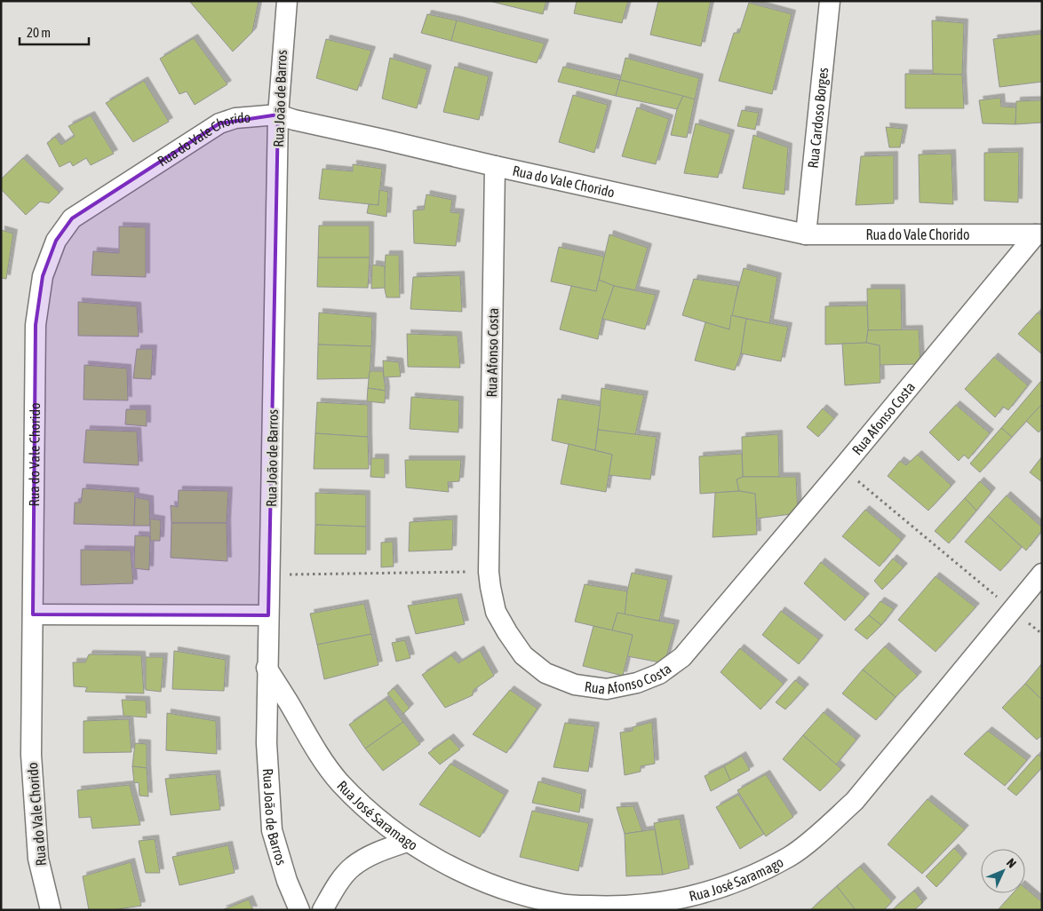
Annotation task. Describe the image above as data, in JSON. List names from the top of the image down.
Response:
{
  "streets": {
    "street": [
      "Rua João de Barros",
      "Rua Cardoso Borges",
      "Rua do Vale Chorido",
      "Rua Afonso Costa",
      "Rua José Saramago"
    ]
  },
  "crossings": [
    ["Rua João de Barros", "Rua do Vale Chorido"],
    ["Rua João de Barros", "Rua José Saramago"],
    ["Rua Cardoso Borges", "Rua do Vale Chorido"],
    ["Rua do Vale Chorido", "Rua Afonso Costa"]
  ],
  "scale_bar": "20 m",
  "north": "top right"
}
